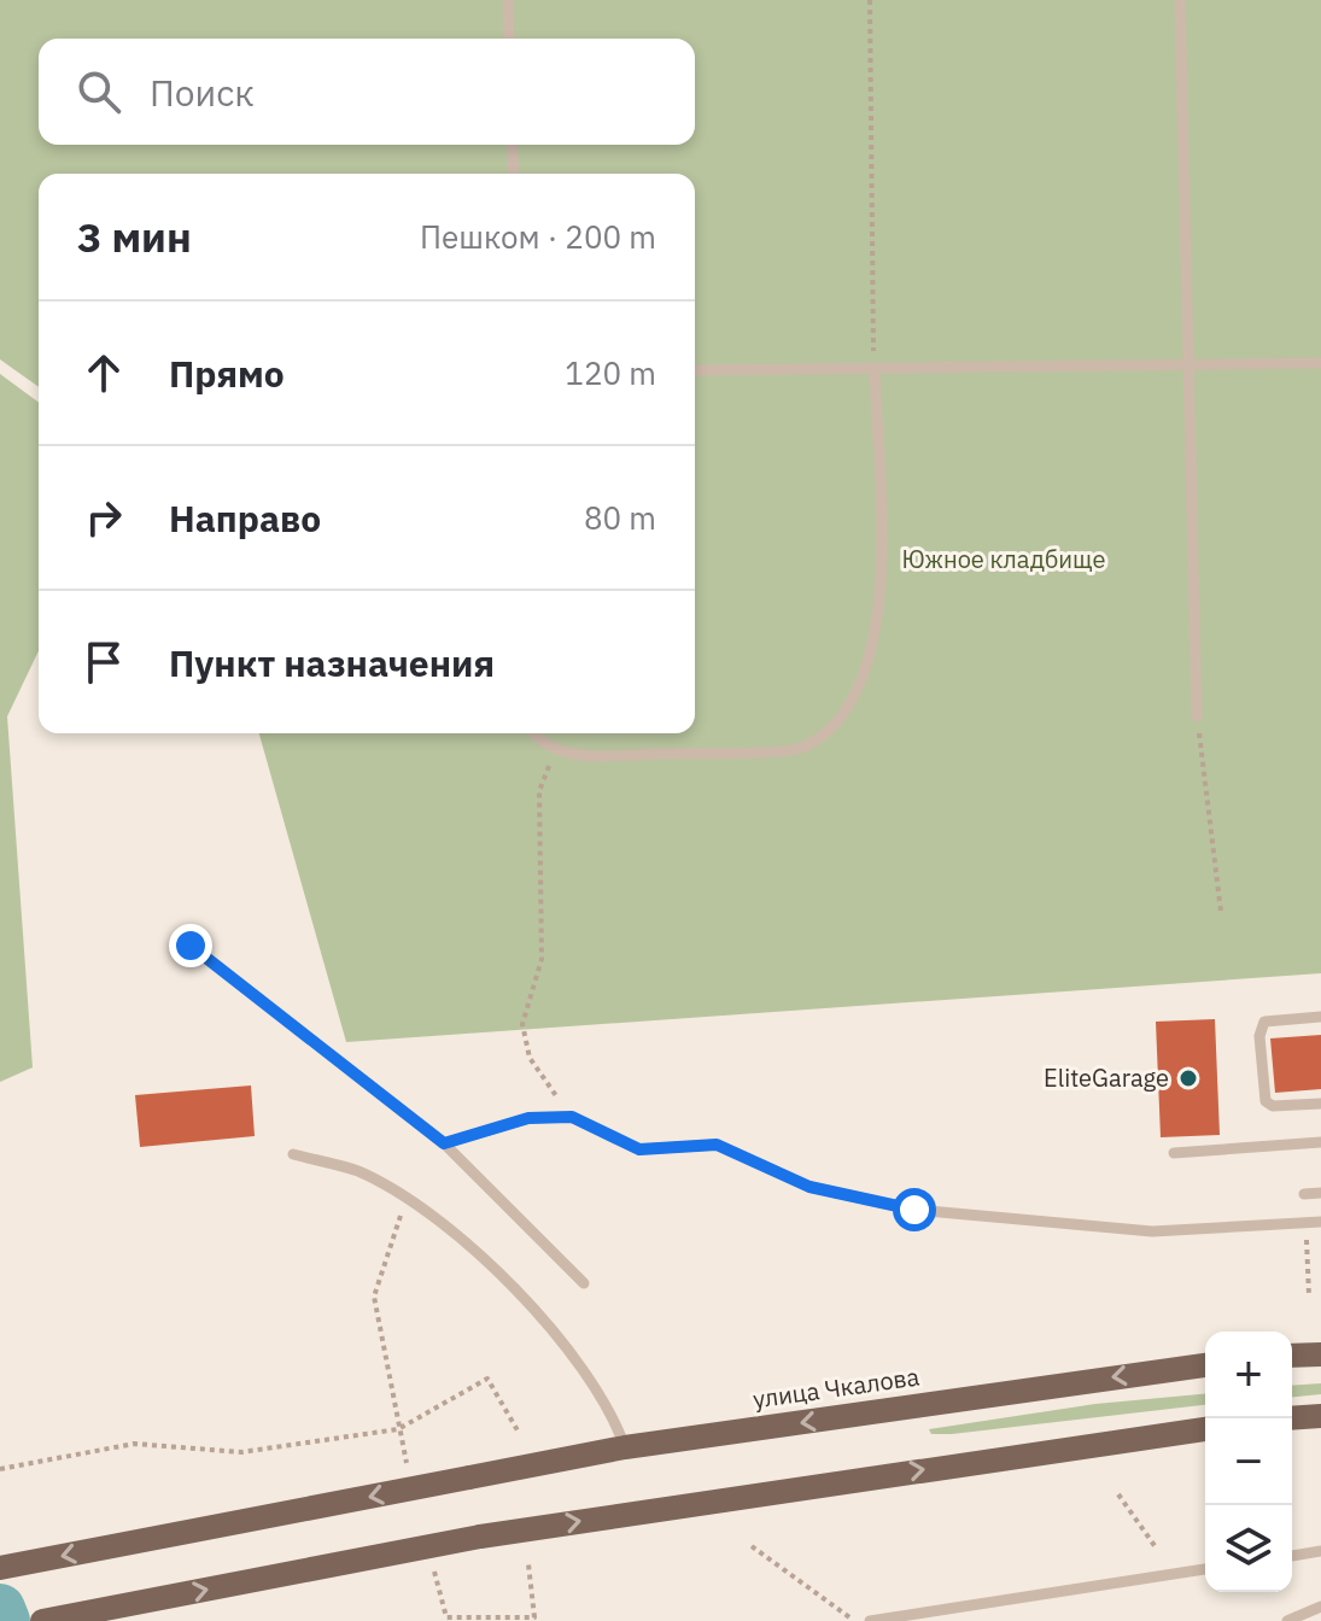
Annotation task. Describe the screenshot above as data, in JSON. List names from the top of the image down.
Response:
{
  "streets": {
    "main road": ["улица Чкалова"]
  },
  "parks": ["Южное кладбище"],
  "places": ["EliteGarage"],
  "page": {
    "search": "Поиск",
    "heading": ["3 мин", "Пешком · 200 m"],
    "list": [
      ["Прямо", "120 m"],
      ["Направо", "80 m"],
      "Пункт назначения"
    ],
    "map_buttons": ["+", "−"]
  }
}
